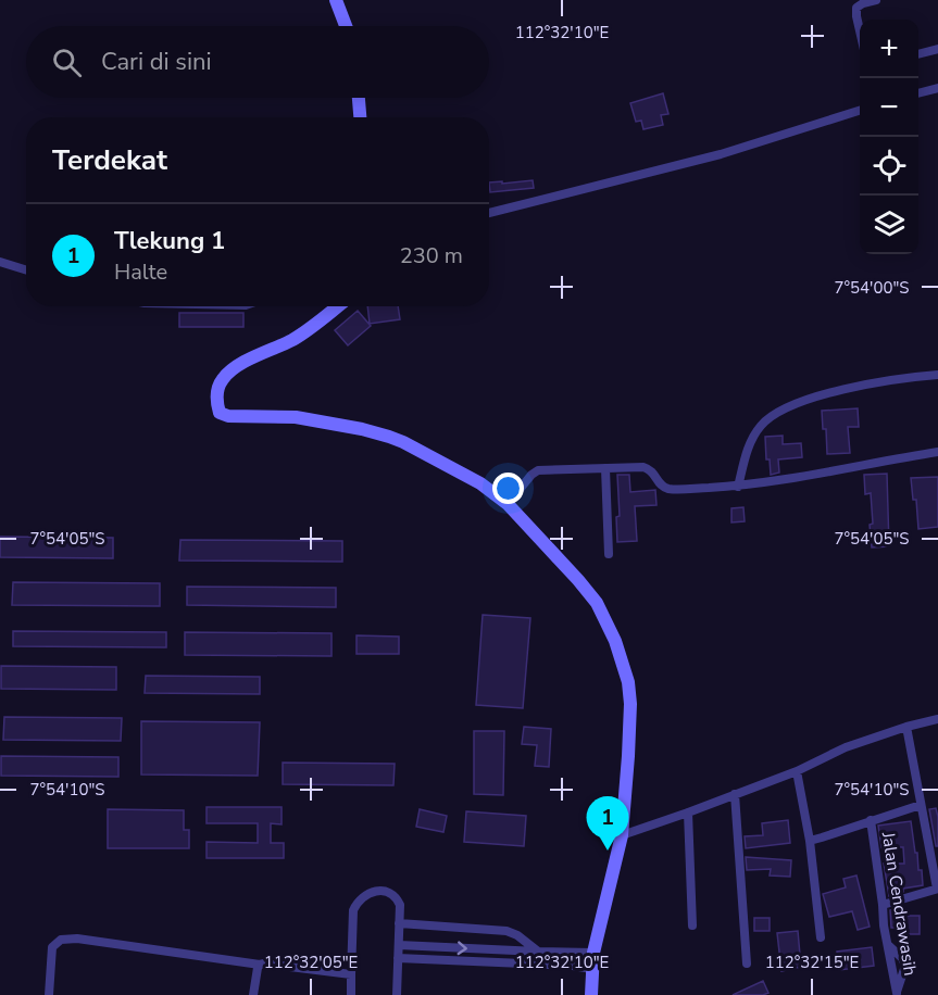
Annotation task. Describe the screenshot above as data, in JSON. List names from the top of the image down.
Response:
{
  "streets": {
    "street": ["Jalan Cendrawasih"]
  },
  "page": {
    "map_buttons": ["+", "−"],
    "search": "Cari di sini",
    "heading": "Terdekat",
    "list": [
      {
        "mark": "1",
        "name": "Tlekung 1",
        "note": "Halte",
        "value": "230 m"
      }
    ],
    "pins": "1"
  },
  "coordinates": [
    "112°32'10\"E",
    "7°54'00\"S",
    "7°54'05\"S",
    "7°54'10\"S",
    "112°32'05\"E",
    "112°32'15\"E"
  ]
}
